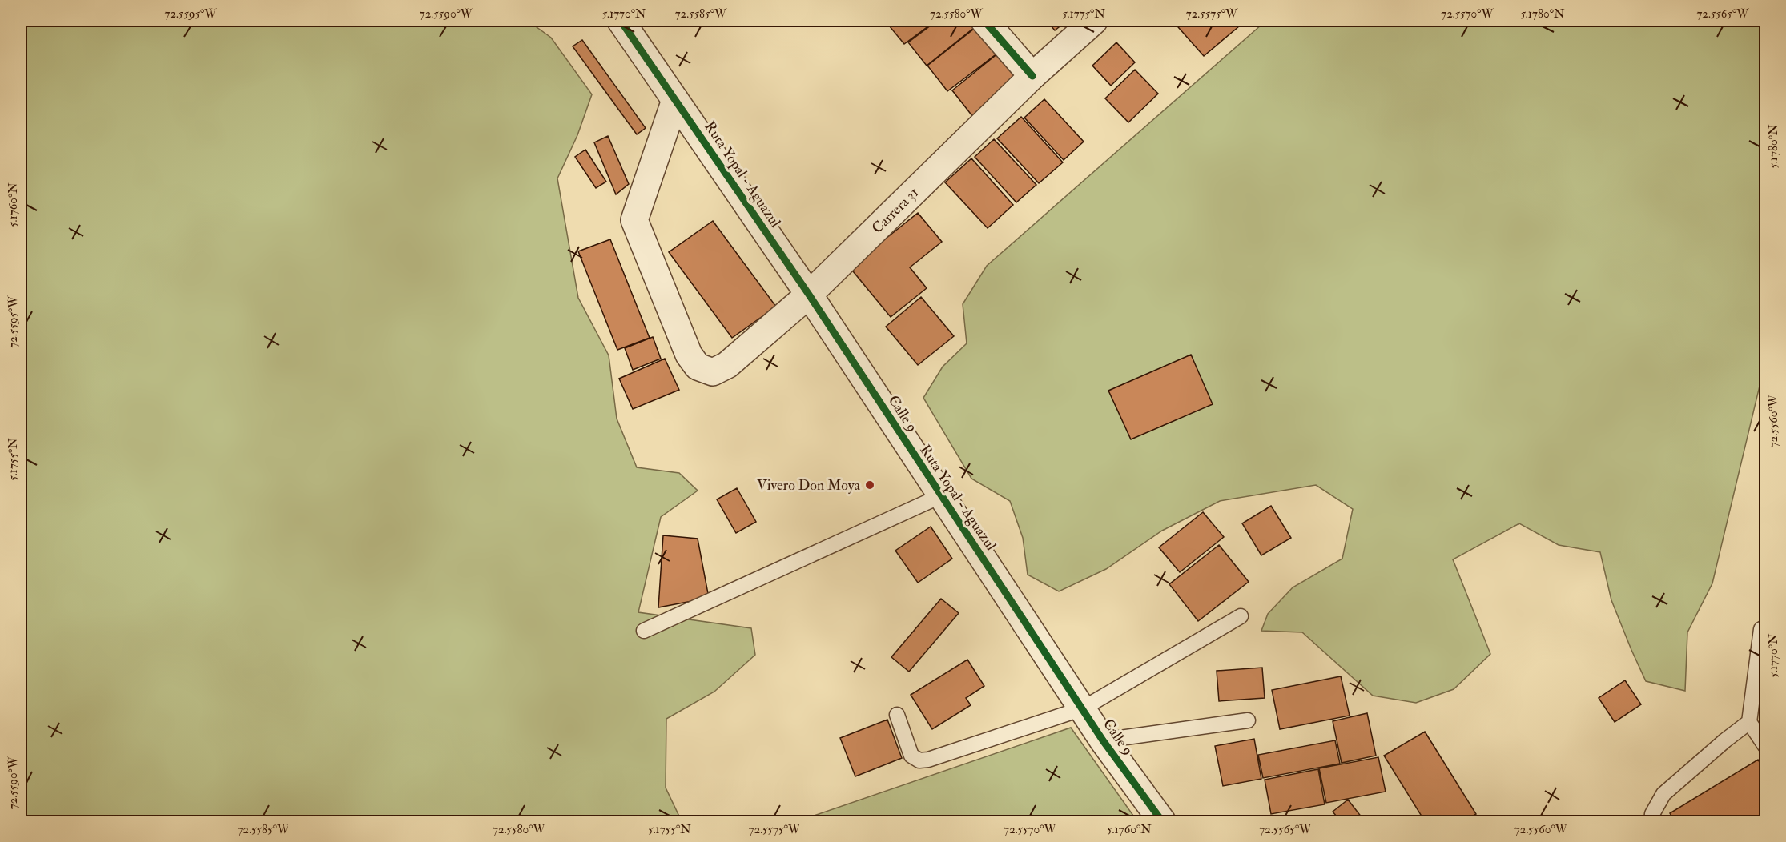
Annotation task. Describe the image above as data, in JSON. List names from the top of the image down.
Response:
{
  "streets": {
    "street": ["Carrera 31"],
    "lane": ["Ruta Yopal - Aguazul"],
    "cycle path": ["Calle 9"]
  },
  "crossings": [
    ["Ruta Yopal - Aguazul", "Carrera 31"]
  ],
  "places": ["Vivero Don Moya"],
  "coordinates": [
    "72.5595°W",
    "72.5590°W",
    "5.1770°N",
    "72.5585°W",
    "72.5580°W",
    "5.1775°N",
    "72.5575°W",
    "72.5570°W",
    "5.1780°N",
    "72.5565°W",
    "5.1760°N",
    "72.5560°W",
    "5.1755°N"
  ]
}
